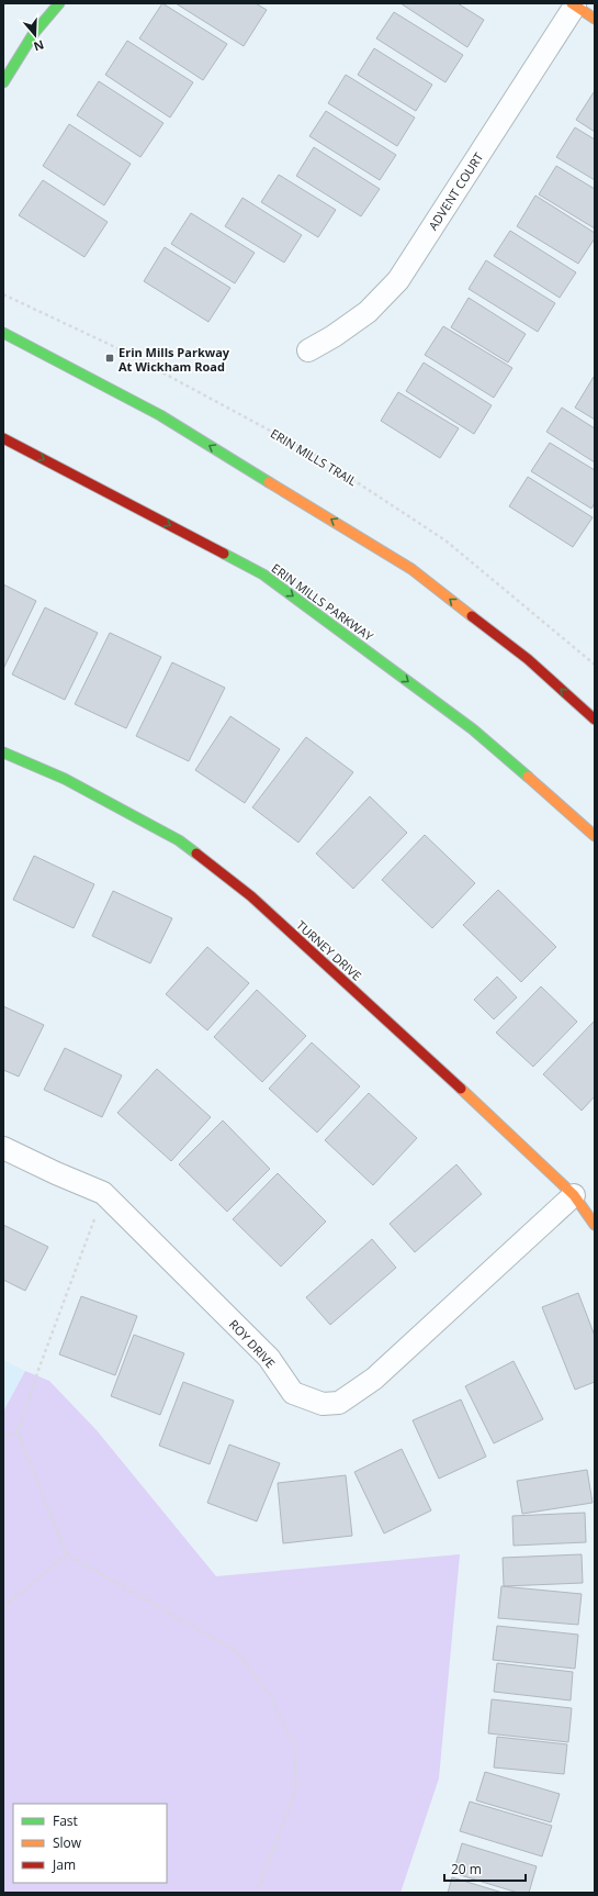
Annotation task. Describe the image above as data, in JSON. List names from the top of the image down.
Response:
{
  "streets": {
    "main road": ["ERIN MILLS PARKWAY", "TURNEY DRIVE"],
    "street": ["ADVENT COURT", "ROY DRIVE"],
    "path": ["ERIN MILLS TRAIL"]
  },
  "crossings": [
    ["TURNEY DRIVE", "ROY DRIVE"]
  ],
  "places": {
    "transit": ["Erin Mills Parkway At Wickham Road"]
  },
  "legend": ["Fast", "Slow", "Jam"],
  "scale_bar": "20 m",
  "north": "bottom"
}
